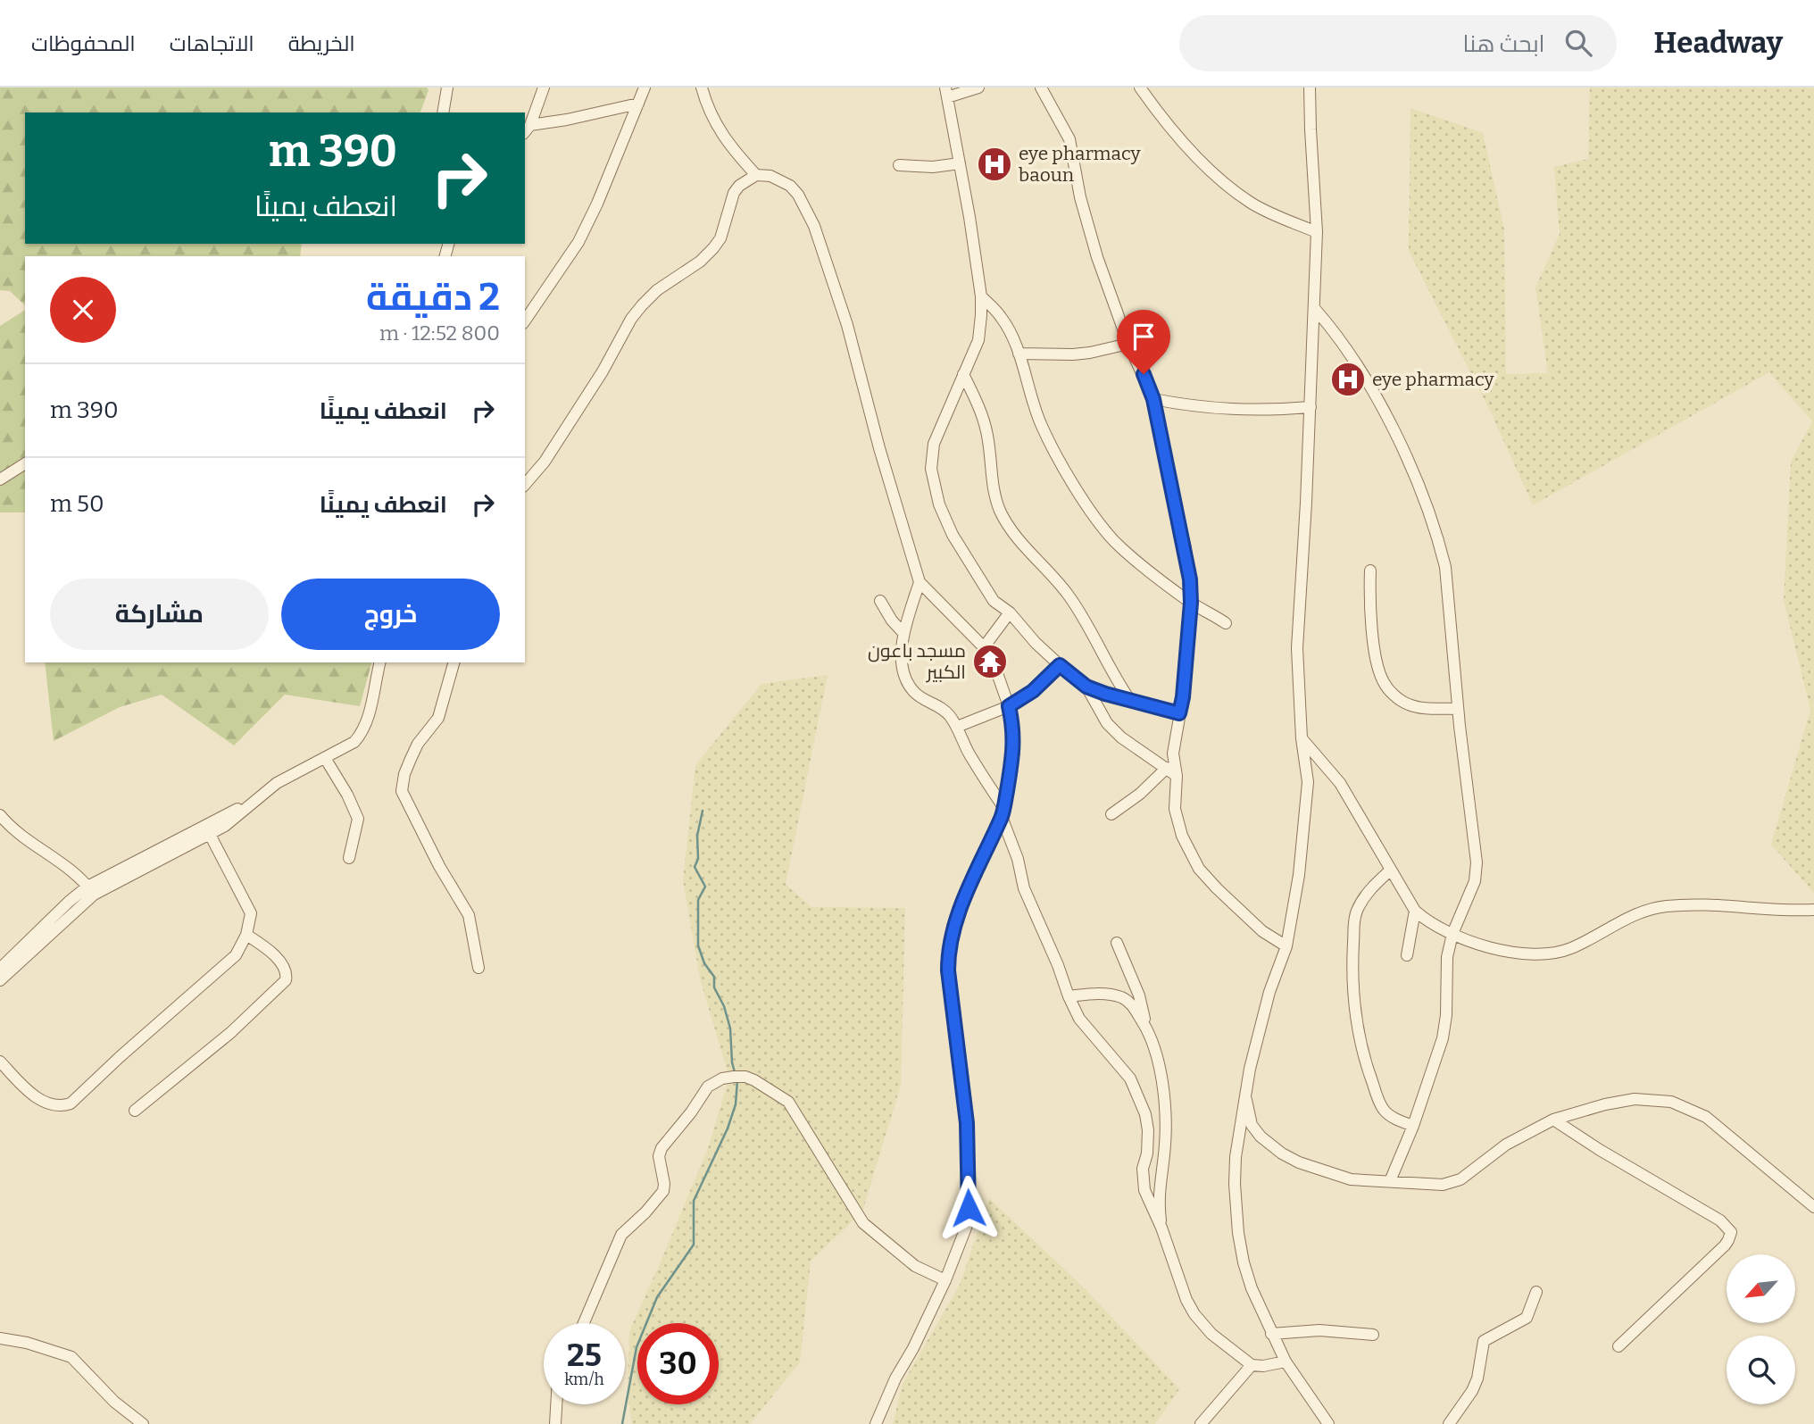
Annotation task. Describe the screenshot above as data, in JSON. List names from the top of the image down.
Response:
{
  "places": {
    "hospital": ["eye pharmacy baoun", "eye pharmacy"],
    "temple": ["مسجد باعون الكبير"]
  },
  "north": "bottom left",
  "page": {
    "header": "Headway",
    "search": "ابحث هنا",
    "nav": ["الخريطة", "الاتجاهات", "المحفوظات"],
    "turn": ["390 m", "انعطف يمينًا"],
    "heading": ["2 دقيقة", "800 m · 12:52"],
    "list": [
      {
        "name": "انعطف يمينًا",
        "value": "390 m"
      },
      {
        "name": "انعطف يمينًا",
        "value": "50 m"
      }
    ],
    "buttons": ["خروج", "مشاركة"],
    "speed": "25 km/h",
    "limit": "30"
  }
}
